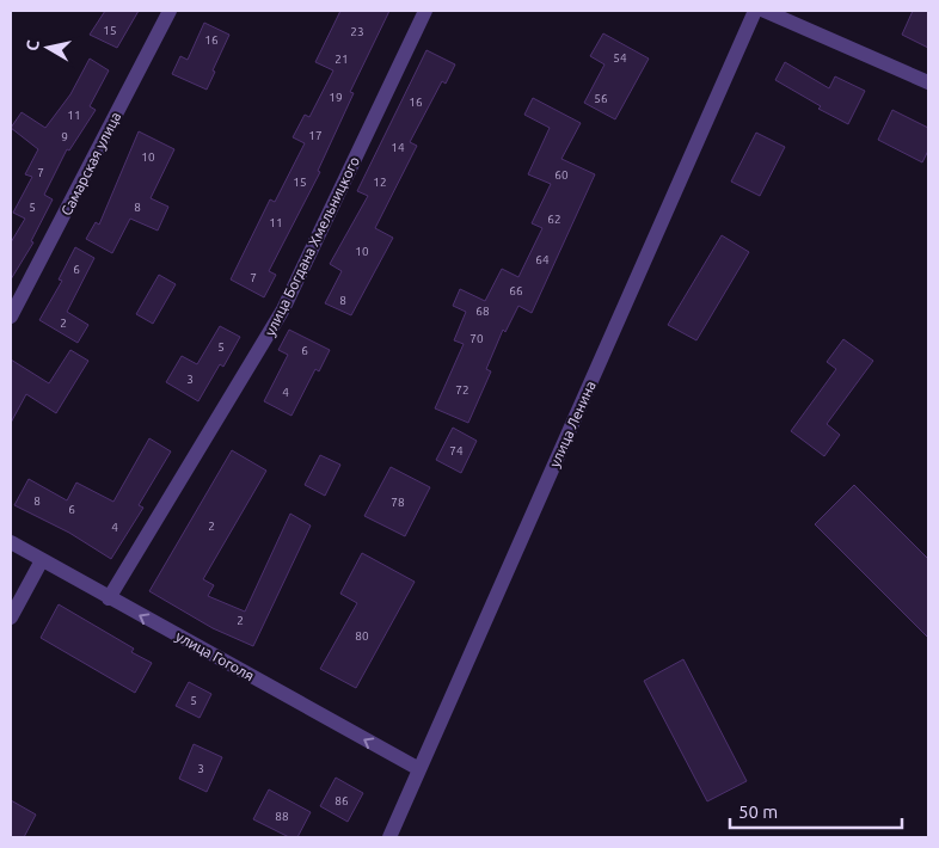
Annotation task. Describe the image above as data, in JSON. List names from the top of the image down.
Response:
{
  "streets": {
    "street": [
      "Самарская улица",
      "улица Богдана Хмельницкого",
      "улица Ленина",
      "улица Гоголя"
    ]
  },
  "crossings": [
    ["улица Богдана Хмельницкого", "улица Гоголя"],
    ["улица Ленина", "улица Гоголя"]
  ],
  "one_way": ["улица Гоголя"],
  "house_numbers": [
    "15",
    "23",
    "16",
    "54",
    "21",
    "19",
    "56",
    "16",
    "11",
    "17",
    "9",
    "14",
    "10",
    "7",
    "60",
    "15",
    "12",
    "5",
    "8",
    "62",
    "11",
    "10",
    "64",
    "6",
    "7",
    "66",
    "8",
    "68",
    "2",
    "70",
    "5",
    "6",
    "3",
    "72",
    "4",
    "74",
    "8",
    "78",
    "6",
    "2",
    "4",
    "2",
    "80",
    "5",
    "3",
    "86",
    "88"
  ],
  "scale_bar": "50 m",
  "north": "left"
}
